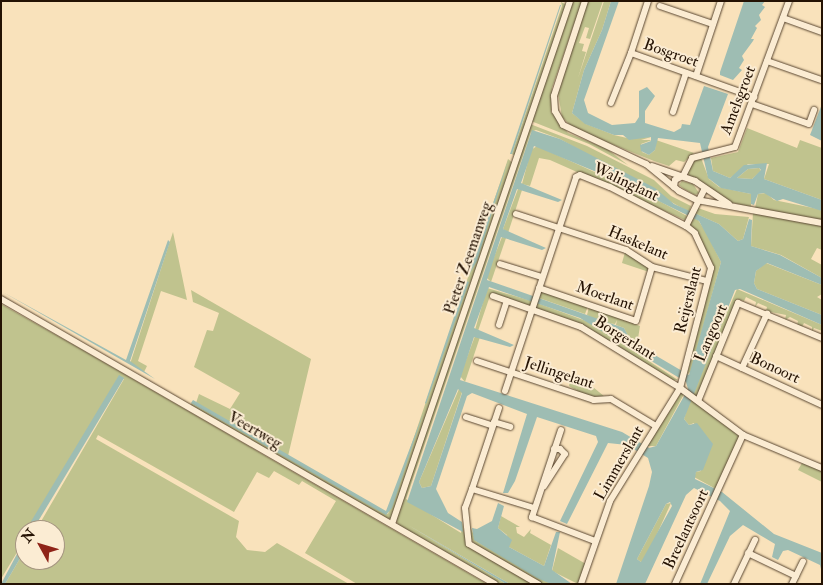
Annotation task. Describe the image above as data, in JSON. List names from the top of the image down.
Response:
{
  "streets": {
    "street": [
      "Bosgroet",
      "Amelsgroet",
      "Walinglant",
      "Haskelant",
      "Pieter Zeemanweg",
      "Moerlant",
      "Reijerslant",
      "Langoort",
      "Borgerlant",
      "Bonoort",
      "Jellingelant",
      "Veertweg",
      "Limmerslant",
      "Breelantsoort"
    ]
  },
  "crossings": [
    ["Bosgroet", "Amelsgroet"],
    ["Walinglant", "Haskelant"],
    ["Walinglant", "Moerlant"],
    ["Walinglant", "Reijerslant"],
    ["Walinglant", "Borgerlant"],
    ["Walinglant", "Jellingelant"],
    ["Haskelant", "Moerlant"],
    ["Haskelant", "Reijerslant"],
    ["Pieter Zeemanweg", "Veertweg"],
    ["Reijerslant", "Borgerlant"],
    ["Reijerslant", "Limmerslant"],
    ["Langoort", "Borgerlant"],
    ["Langoort", "Bonoort"],
    ["Borgerlant", "Limmerslant"],
    ["Borgerlant", "Breelantsoort"],
    ["Jellingelant", "Limmerslant"]
  ],
  "north": "top left"
}
